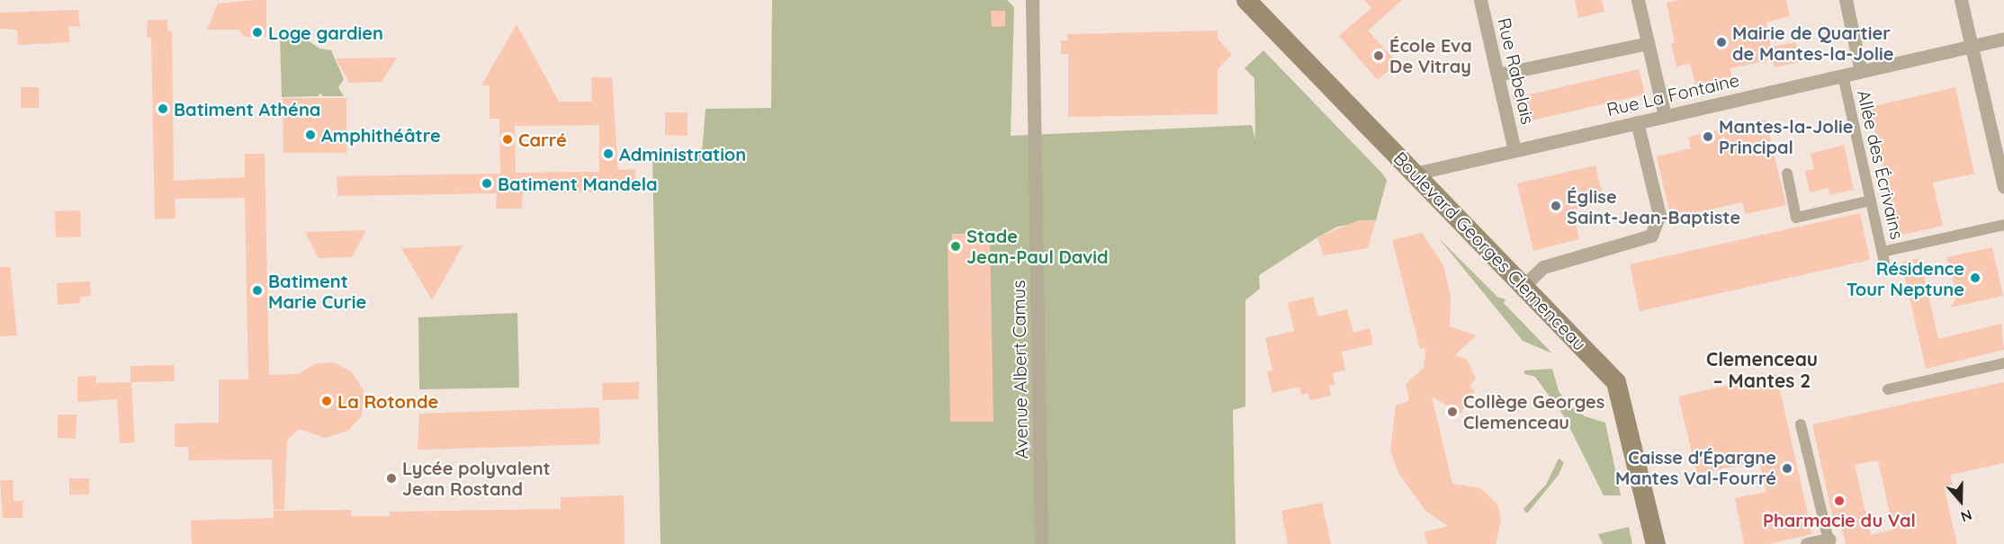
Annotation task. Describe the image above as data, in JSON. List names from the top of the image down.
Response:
{
  "streets": {
    "main road": ["Boulevard Georges Clemenceau"],
    "street": [
      "Rue Rabelais",
      "Rue La Fontaine",
      "Allée des Écrivains",
      "Avenue Albert Camus"
    ]
  },
  "crossings": [
    ["Rue Rabelais", "Rue La Fontaine"],
    ["Rue La Fontaine", "Allée des Écrivains"],
    ["Rue La Fontaine", "Boulevard Georges Clemenceau"]
  ],
  "districts": ["Clemenceau – Mantes 2"],
  "places": [
    "Loge gardien",
    "Mairie de Quartier de Mantes-la-Jolie",
    "École Eva De Vitray",
    "Batiment Athéna",
    "Amphithéâtre",
    "Mantes-la-Jolie Principal",
    "Carré",
    "Administration",
    "Batiment Mandela",
    "Église Saint-Jean-Baptiste",
    "Stade Jean-Paul David",
    "Résidence Tour Neptune",
    "Batiment Marie Curie",
    "La Rotonde",
    "Collège Georges Clemenceau",
    "Caisse d'Épargne Mantes Val-Fourré",
    "Lycée polyvalent Jean Rostand",
    "Pharmacie du Val"
  ],
  "north": "bottom"
}
